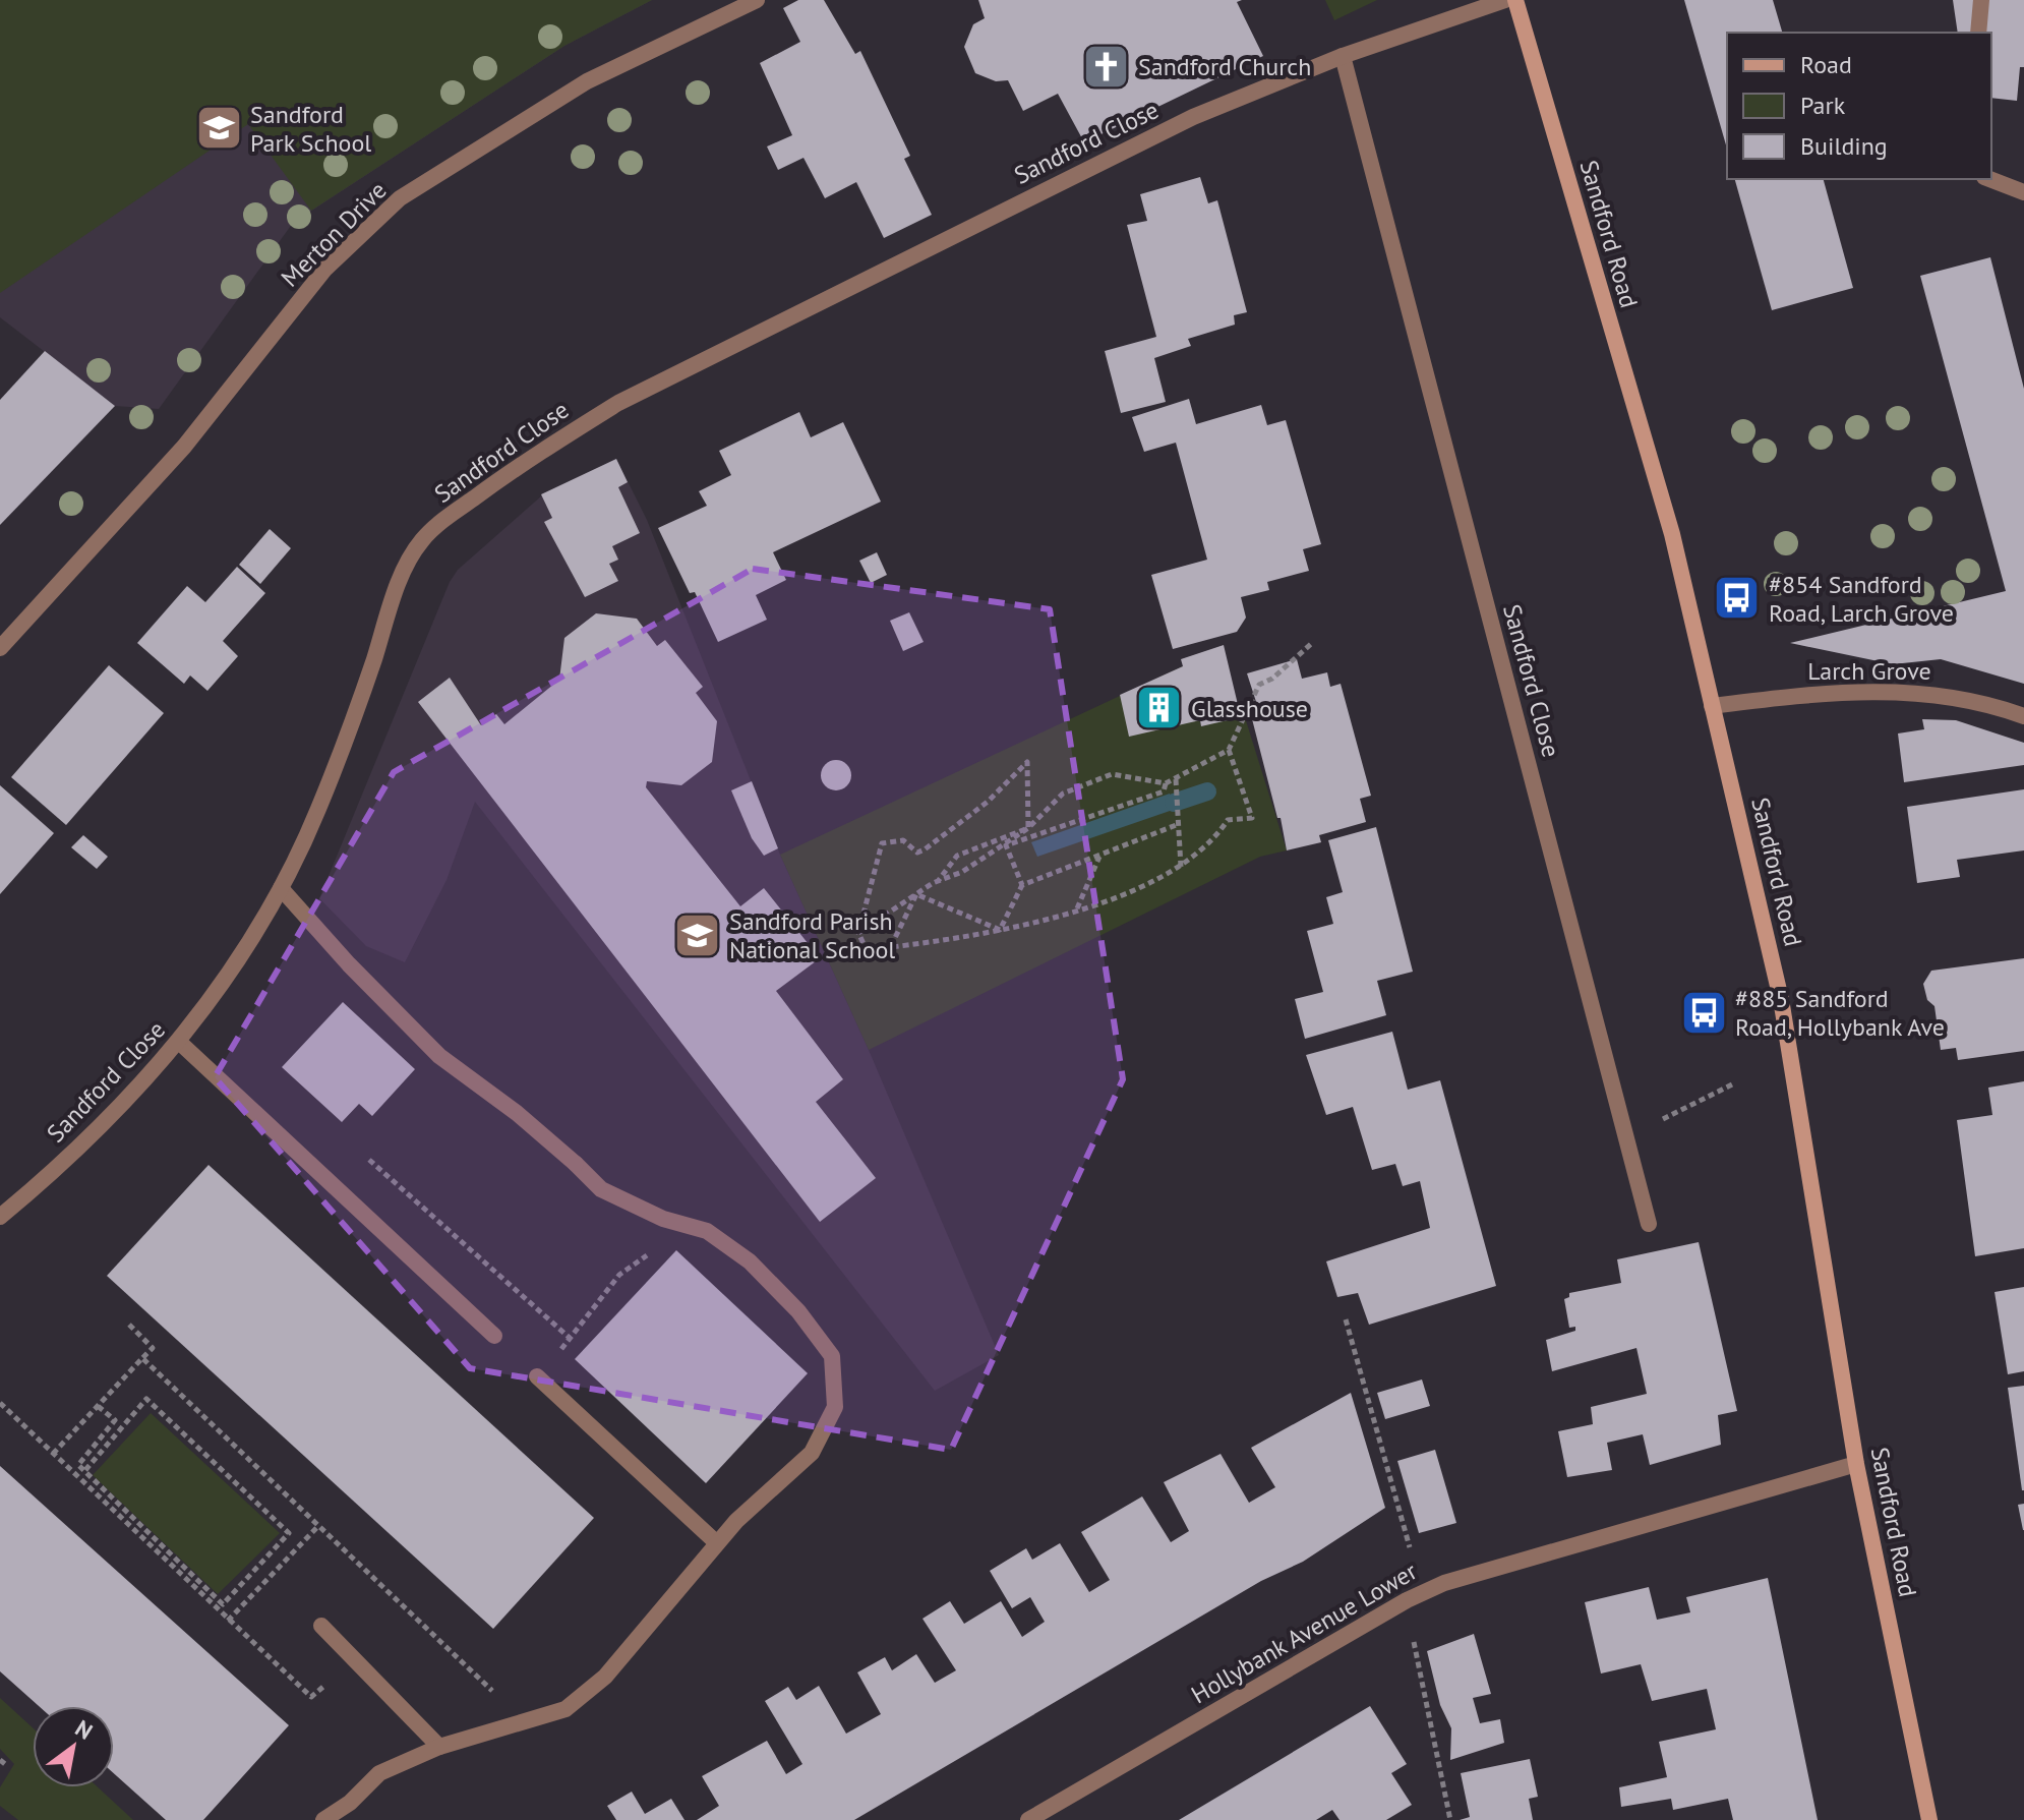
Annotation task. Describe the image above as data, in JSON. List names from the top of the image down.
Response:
{
  "streets": {
    "main road": ["Sandford Road"],
    "street": [
      "Sandford Close",
      "Merton Drive",
      "Larch Grove",
      "Hollybank Avenue Lower"
    ]
  },
  "crossings": [
    ["Sandford Road", "Larch Grove"],
    ["Sandford Road", "Hollybank Avenue Lower"]
  ],
  "places": {
    "church": ["Sandford Church"],
    "school or university": ["Sandford Park School", "Sandford Parish National School"],
    "bus stop": ["#854 Sandford Road, Larch Grove", "#885 Sandford Road, Hollybank Ave"],
    "building": ["Glasshouse"]
  },
  "legend": ["Road", "Park", "Building"],
  "north": "top right"
}
